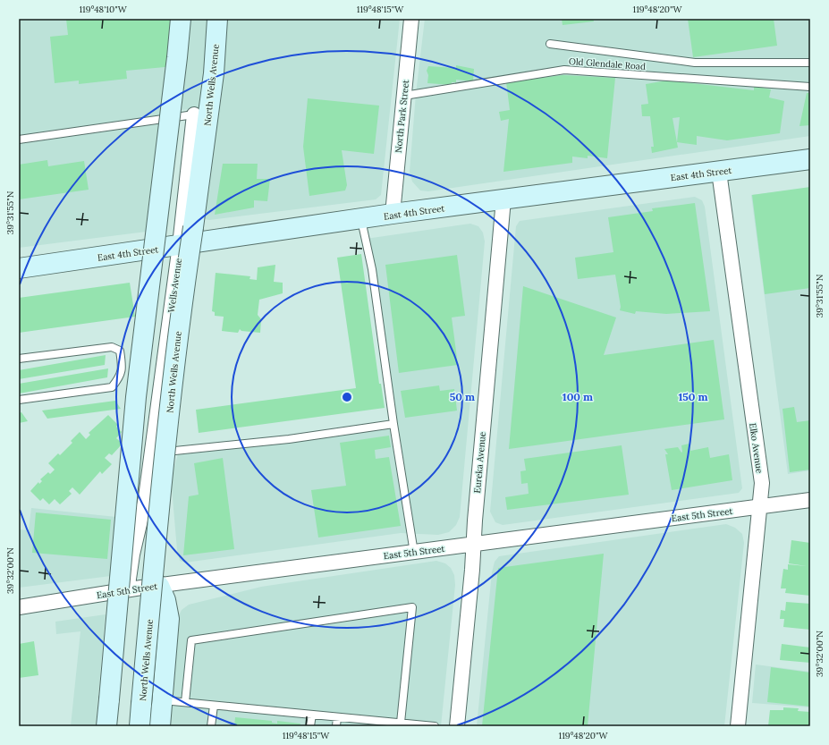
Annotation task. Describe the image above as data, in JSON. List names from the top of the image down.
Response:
{
  "streets": {
    "main road": ["North Wells Avenue", "East 4th Street"],
    "street": [
      "North Park Street",
      "Wells Avenue",
      "Elko Avenue",
      "Eureka Avenue",
      "East 5th Street"
    ],
    "lane": ["Old Glendale Road"]
  },
  "crossings": [
    ["Old Glendale Road", "North Park Street"],
    ["North Park Street", "East 4th Street"],
    ["East 4th Street", "Wells Avenue"],
    ["East 4th Street", "Elko Avenue"],
    ["East 4th Street", "Eureka Avenue"],
    ["Wells Avenue", "East 5th Street"],
    ["Elko Avenue", "East 5th Street"],
    ["Eureka Avenue", "East 5th Street"]
  ],
  "coordinates": [
    "119°48'10\"W",
    "119°48'15\"W",
    "119°48'20\"W",
    "39°31'55\"N",
    "39°32'00\"N"
  ],
  "rings": ["50 m", "100 m", "150 m"]
}
